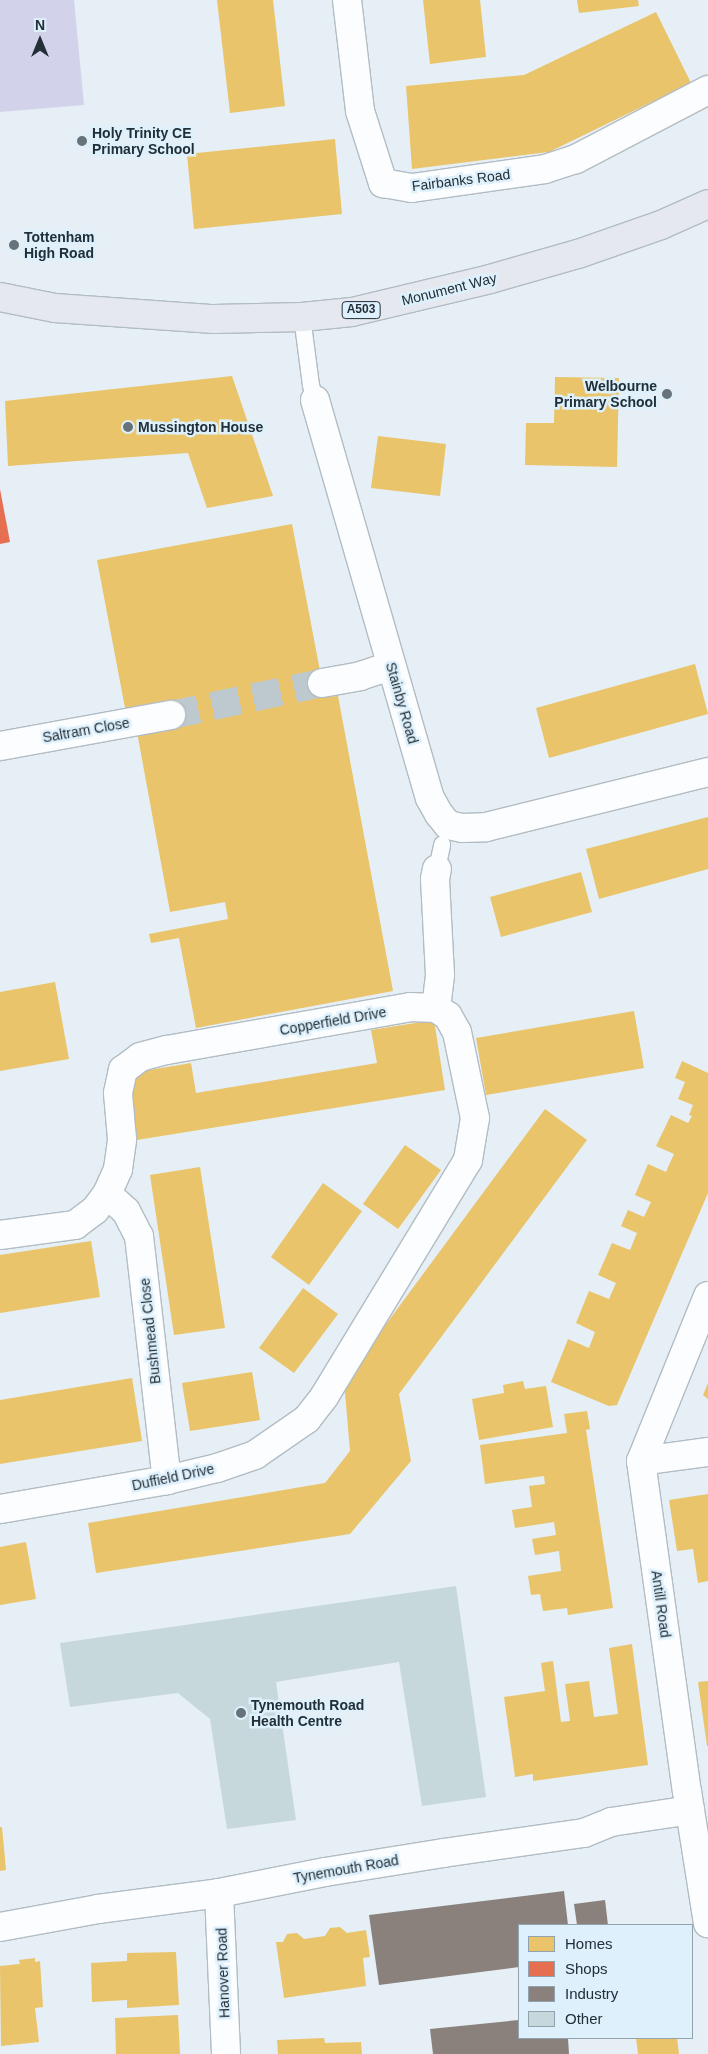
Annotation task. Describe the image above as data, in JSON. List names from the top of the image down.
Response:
{
  "streets": {
    "main road": ["Monument Way", "A503"],
    "street": [
      "Fairbanks Road",
      "Stainby Road",
      "Saltram Close",
      "Copperfield Drive",
      "Bushmead Close",
      "Duffield Drive",
      "Antill Road",
      "Tynemouth Road",
      "Hanover Road"
    ]
  },
  "crossings": [
    ["Monument Way", "Stainby Road"],
    ["Copperfield Drive", "Bushmead Close"],
    ["Copperfield Drive", "Duffield Drive"],
    ["Bushmead Close", "Duffield Drive"],
    ["Antill Road", "Tynemouth Road"],
    ["Tynemouth Road", "Hanover Road"]
  ],
  "places": [
    "Holy Trinity CE Primary School",
    "Tottenham High Road",
    "Welbourne Primary School",
    "Mussington House",
    "Tynemouth Road Health Centre"
  ],
  "legend": [
    "Homes",
    "Shops",
    "Industry",
    "Other"
  ],
  "north": "top"
}
